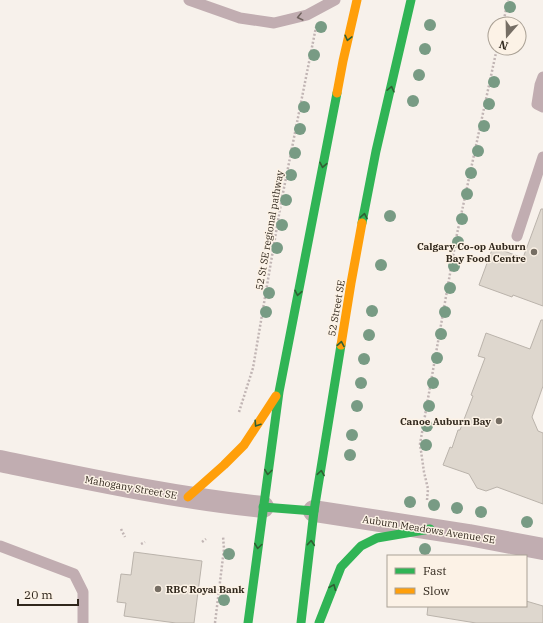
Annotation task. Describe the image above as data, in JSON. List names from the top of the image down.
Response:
{
  "streets": {
    "main road": ["52 Street SE"],
    "street": ["Mahogany Street SE", "Auburn Meadows Avenue SE"],
    "path": ["52 St SE regional pathway"]
  },
  "crossings": [
    ["52 Street SE", "Auburn Meadows Avenue SE"]
  ],
  "places": ["Calgary Co-op Auburn Bay Food Centre", "Canoe Auburn Bay", "RBC Royal Bank"],
  "legend": ["Fast", "Slow"],
  "scale_bar": "20 m",
  "north": "bottom"
}
